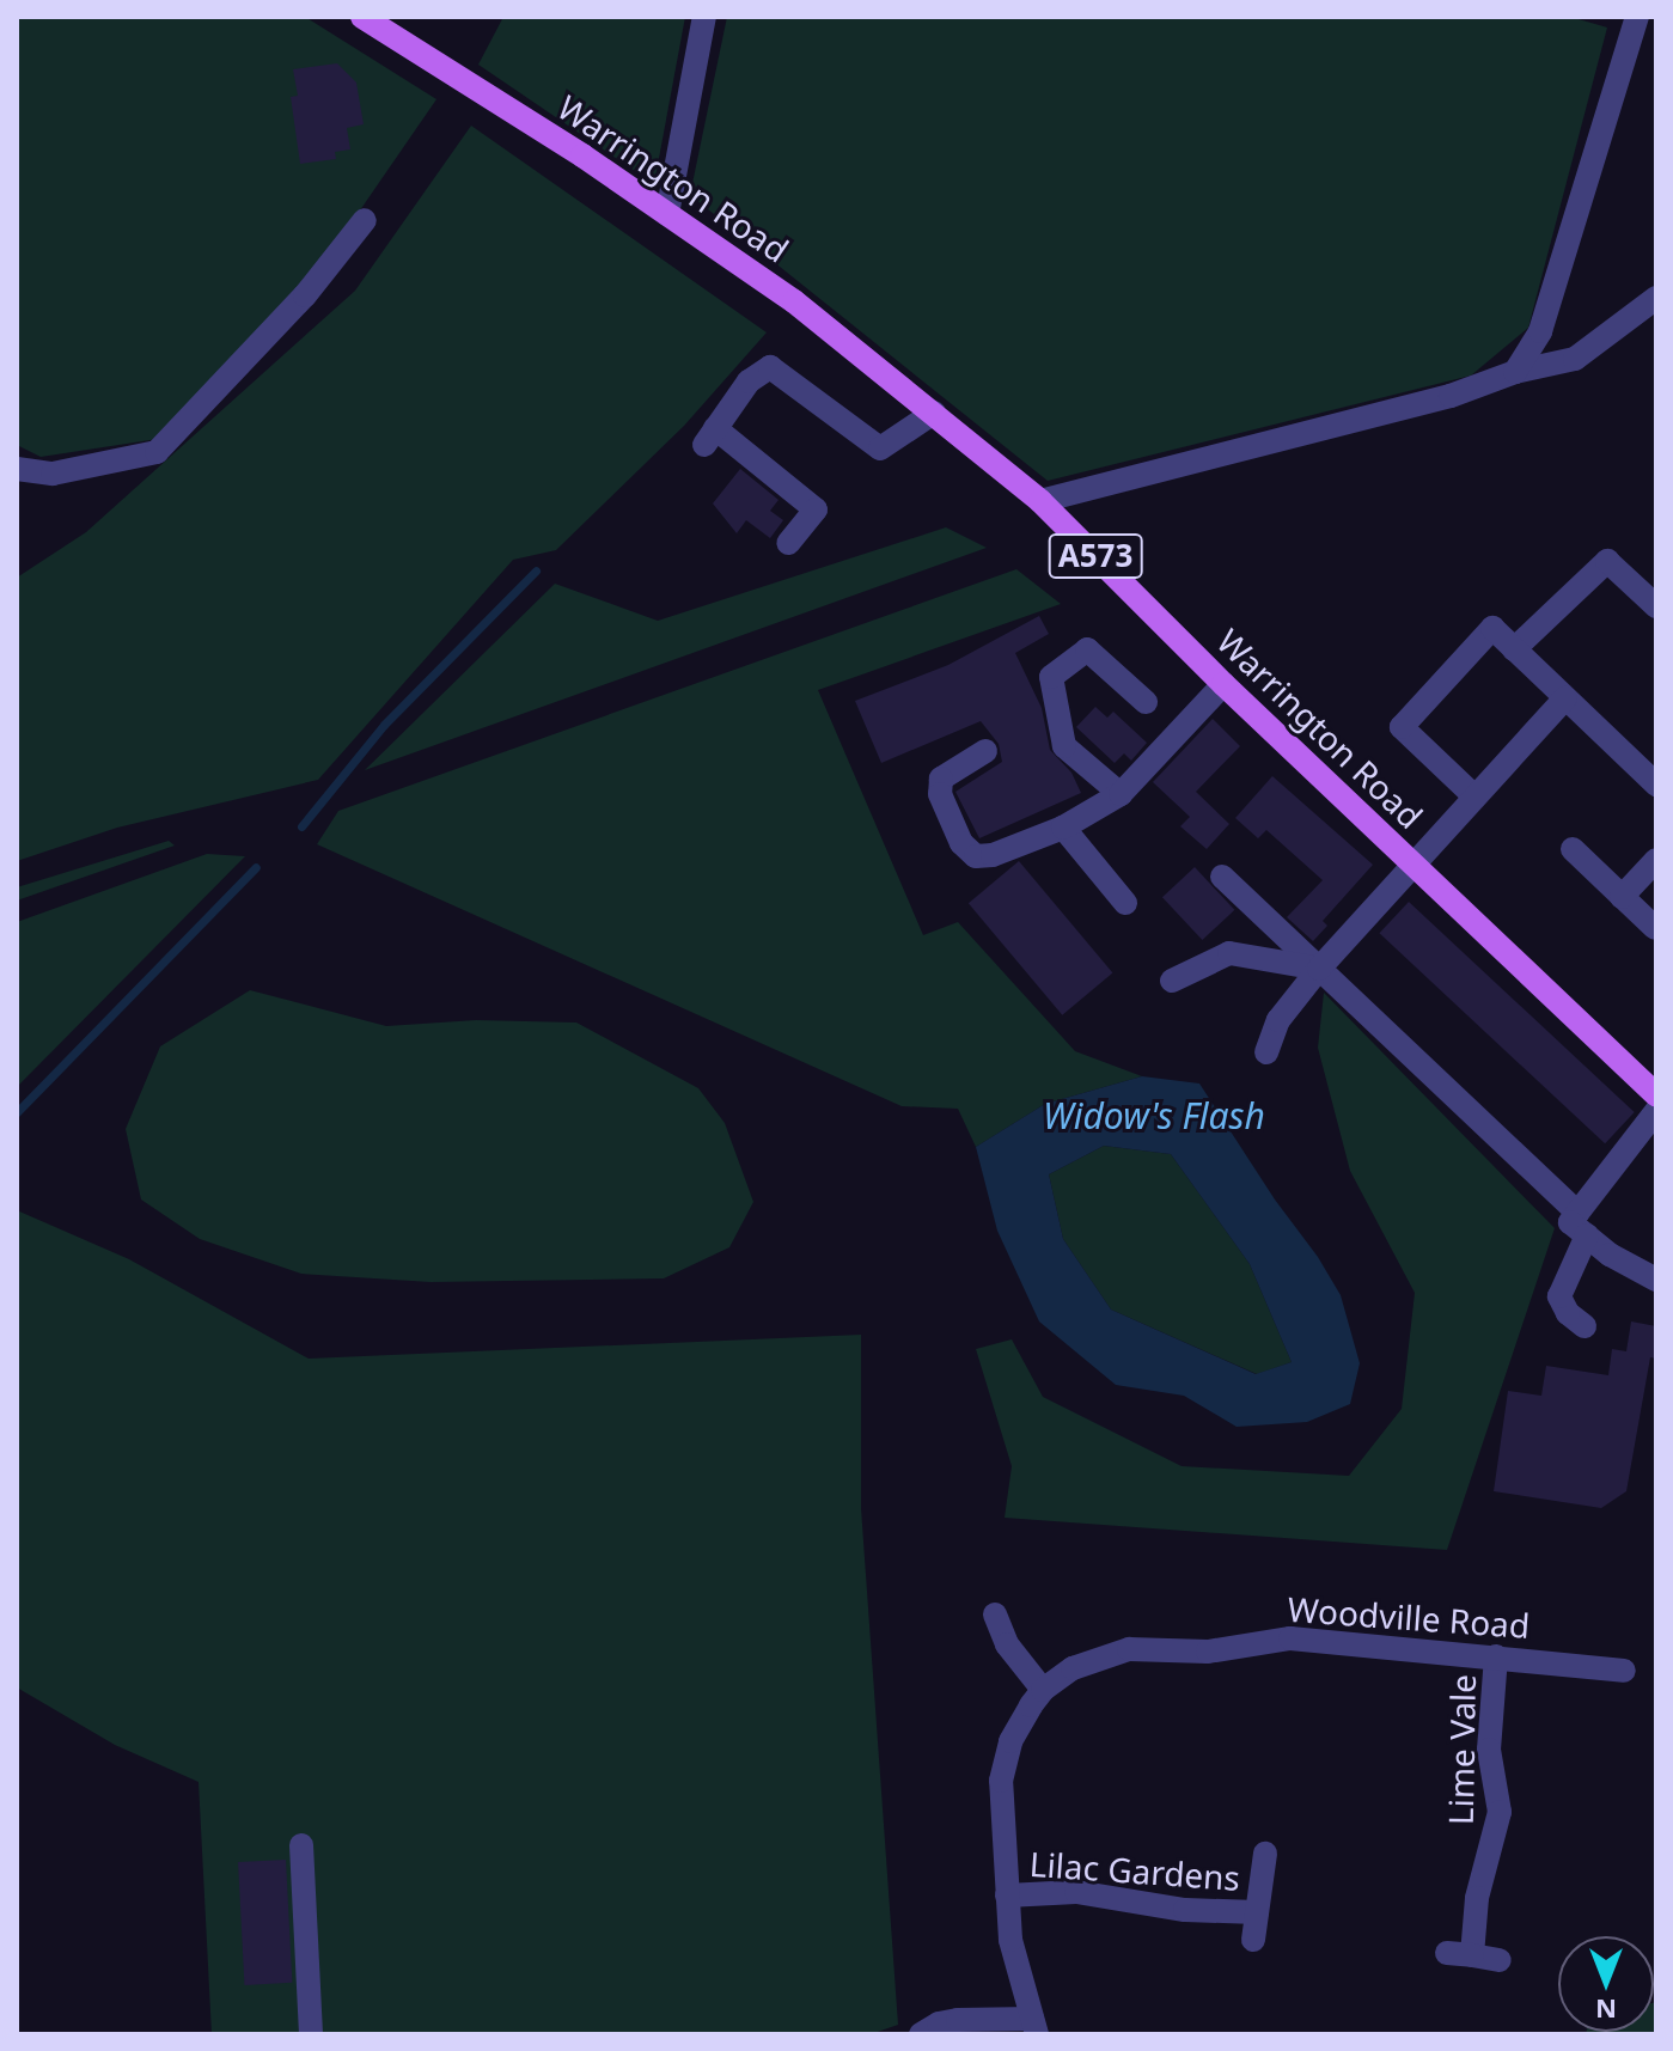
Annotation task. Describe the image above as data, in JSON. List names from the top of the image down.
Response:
{
  "streets": {
    "main road": ["Warrington Road", "A573"],
    "street": ["Woodville Road", "Lime Vale", "Lilac Gardens"]
  },
  "crossings": [
    ["Woodville Road", "Lime Vale"],
    ["Woodville Road", "Lilac Gardens"]
  ],
  "water": ["Widow's Flash"],
  "north": "bottom"
}
